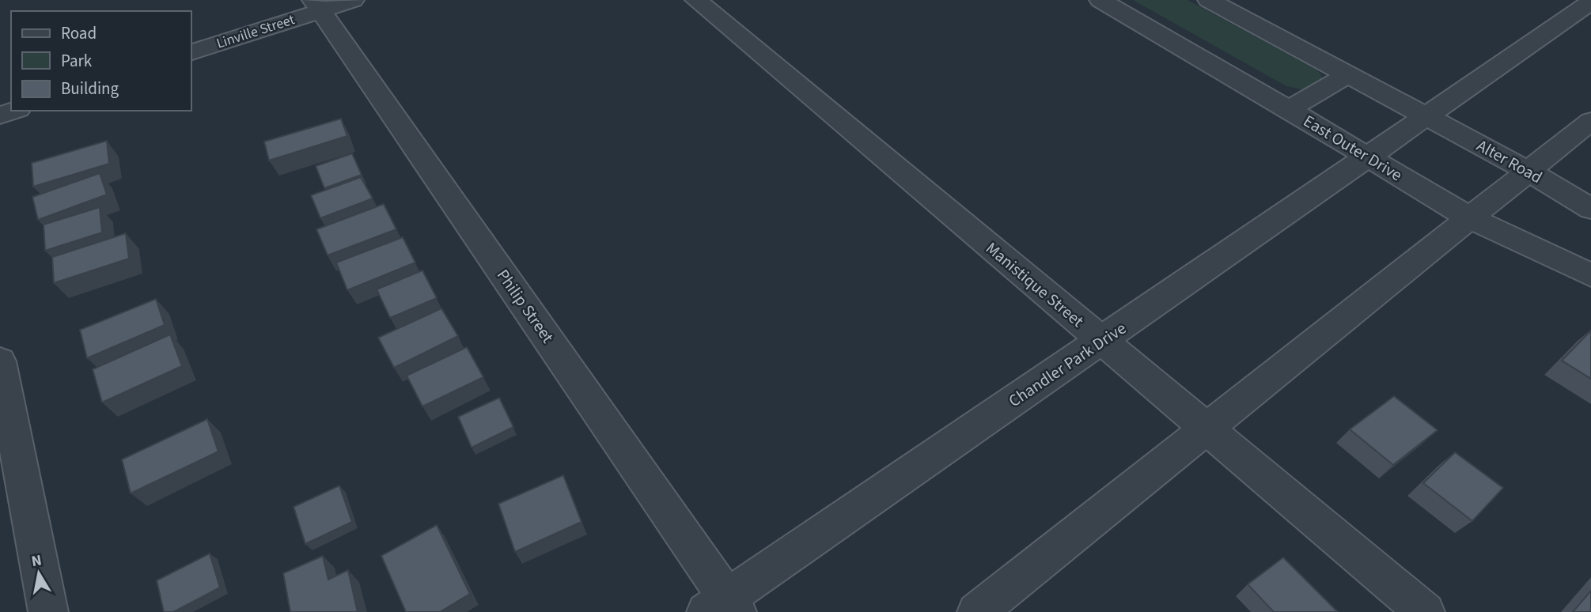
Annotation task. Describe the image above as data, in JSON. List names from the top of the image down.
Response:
{
  "streets": {
    "street": [
      "Linville Street",
      "East Outer Drive",
      "Alter Road",
      "Manistique Street",
      "Philip Street",
      "Chandler Park Drive"
    ]
  },
  "crossings": [
    ["Linville Street", "Philip Street"],
    ["East Outer Drive", "Chandler Park Drive"],
    ["Alter Road", "Chandler Park Drive"],
    ["Manistique Street", "Chandler Park Drive"],
    ["Philip Street", "Chandler Park Drive"]
  ],
  "legend": ["Road", "Park", "Building"],
  "north": "top"
}
